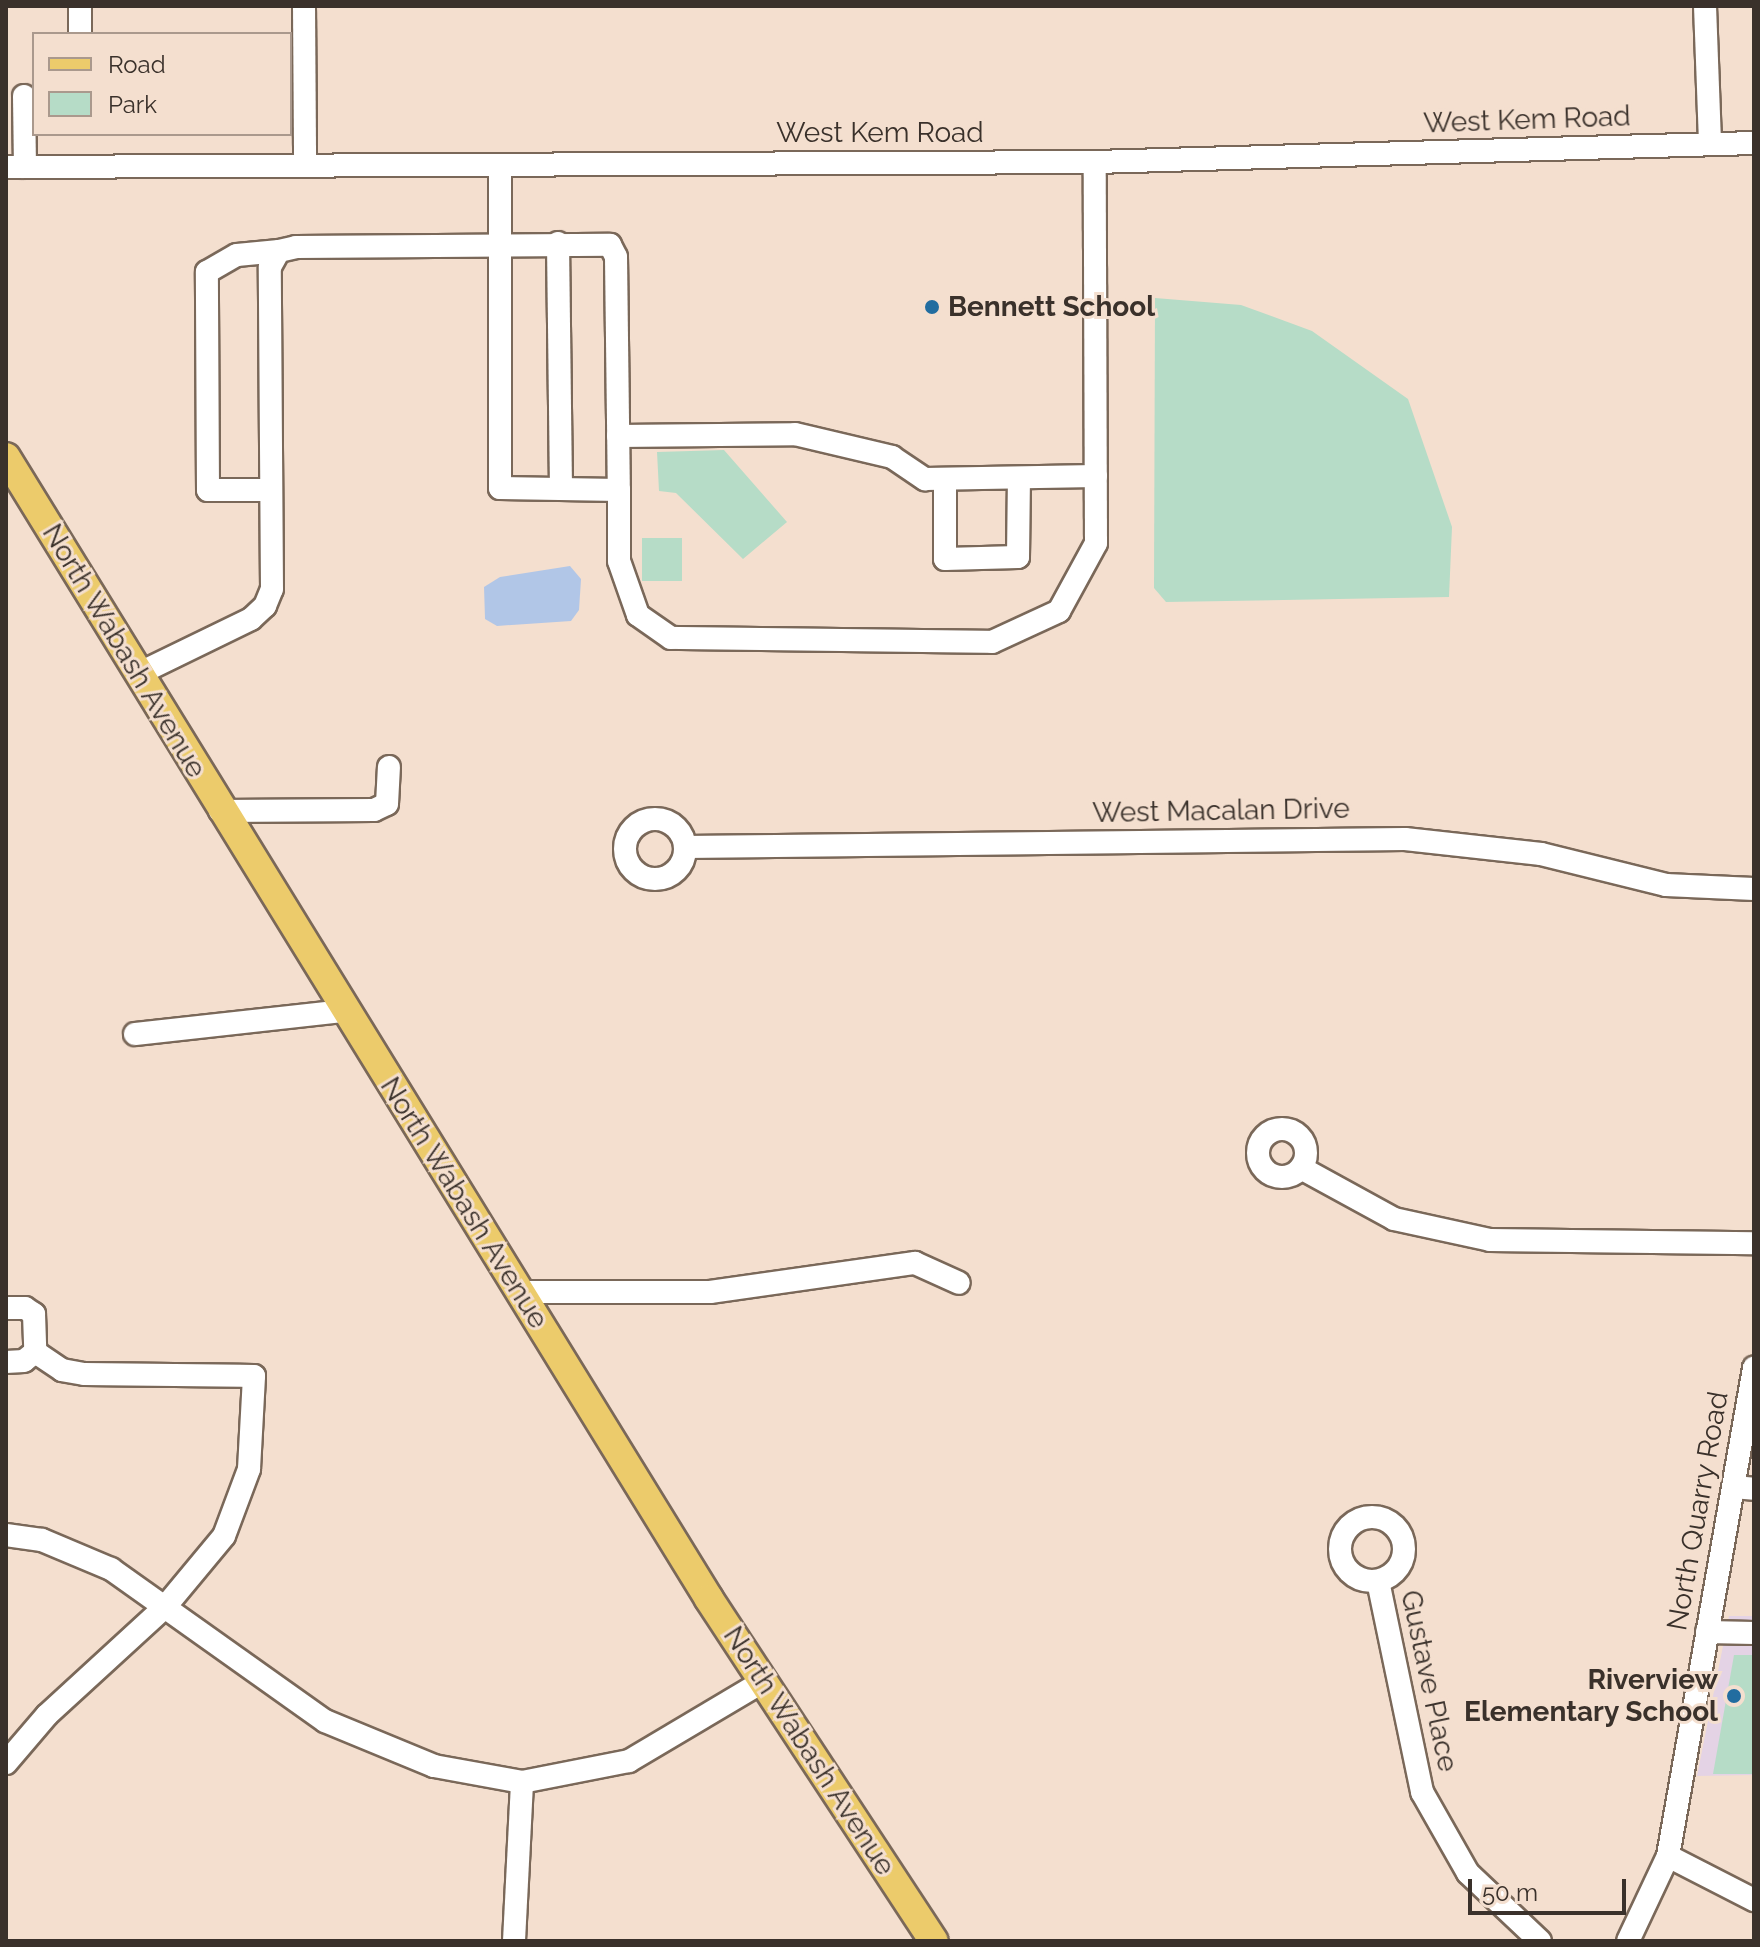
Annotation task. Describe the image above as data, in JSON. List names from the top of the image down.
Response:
{
  "streets": {
    "main road": ["North Wabash Avenue"],
    "street": [
      "West Kem Road",
      "West Macalan Drive",
      "North Quarry Road",
      "Gustave Place"
    ]
  },
  "places": ["Bennett School", "Riverview Elementary School"],
  "legend": ["Road", "Park"],
  "scale_bar": "50 m"
}
